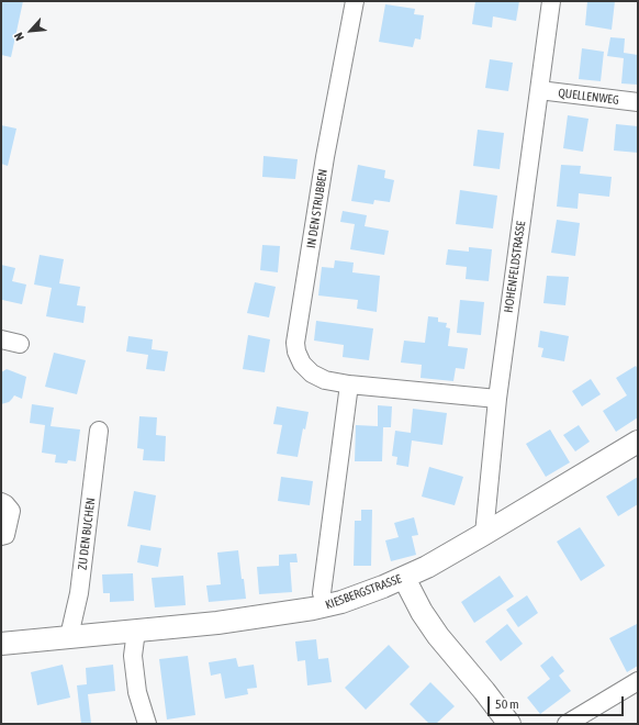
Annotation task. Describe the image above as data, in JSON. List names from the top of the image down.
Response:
{
  "streets": {
    "street": [
      "QUELLENWEG",
      "IN DEN STRUBBEN",
      "HOHENFELDSTRASSE",
      "ZU DEN BUCHEN",
      "KIESBERGSTRASSE"
    ]
  },
  "crossings": [
    ["QUELLENWEG", "HOHENFELDSTRASSE"],
    ["IN DEN STRUBBEN", "HOHENFELDSTRASSE"],
    ["HOHENFELDSTRASSE", "KIESBERGSTRASSE"],
    ["ZU DEN BUCHEN", "KIESBERGSTRASSE"]
  ],
  "scale_bar": "50 m",
  "north": "bottom left"
}
